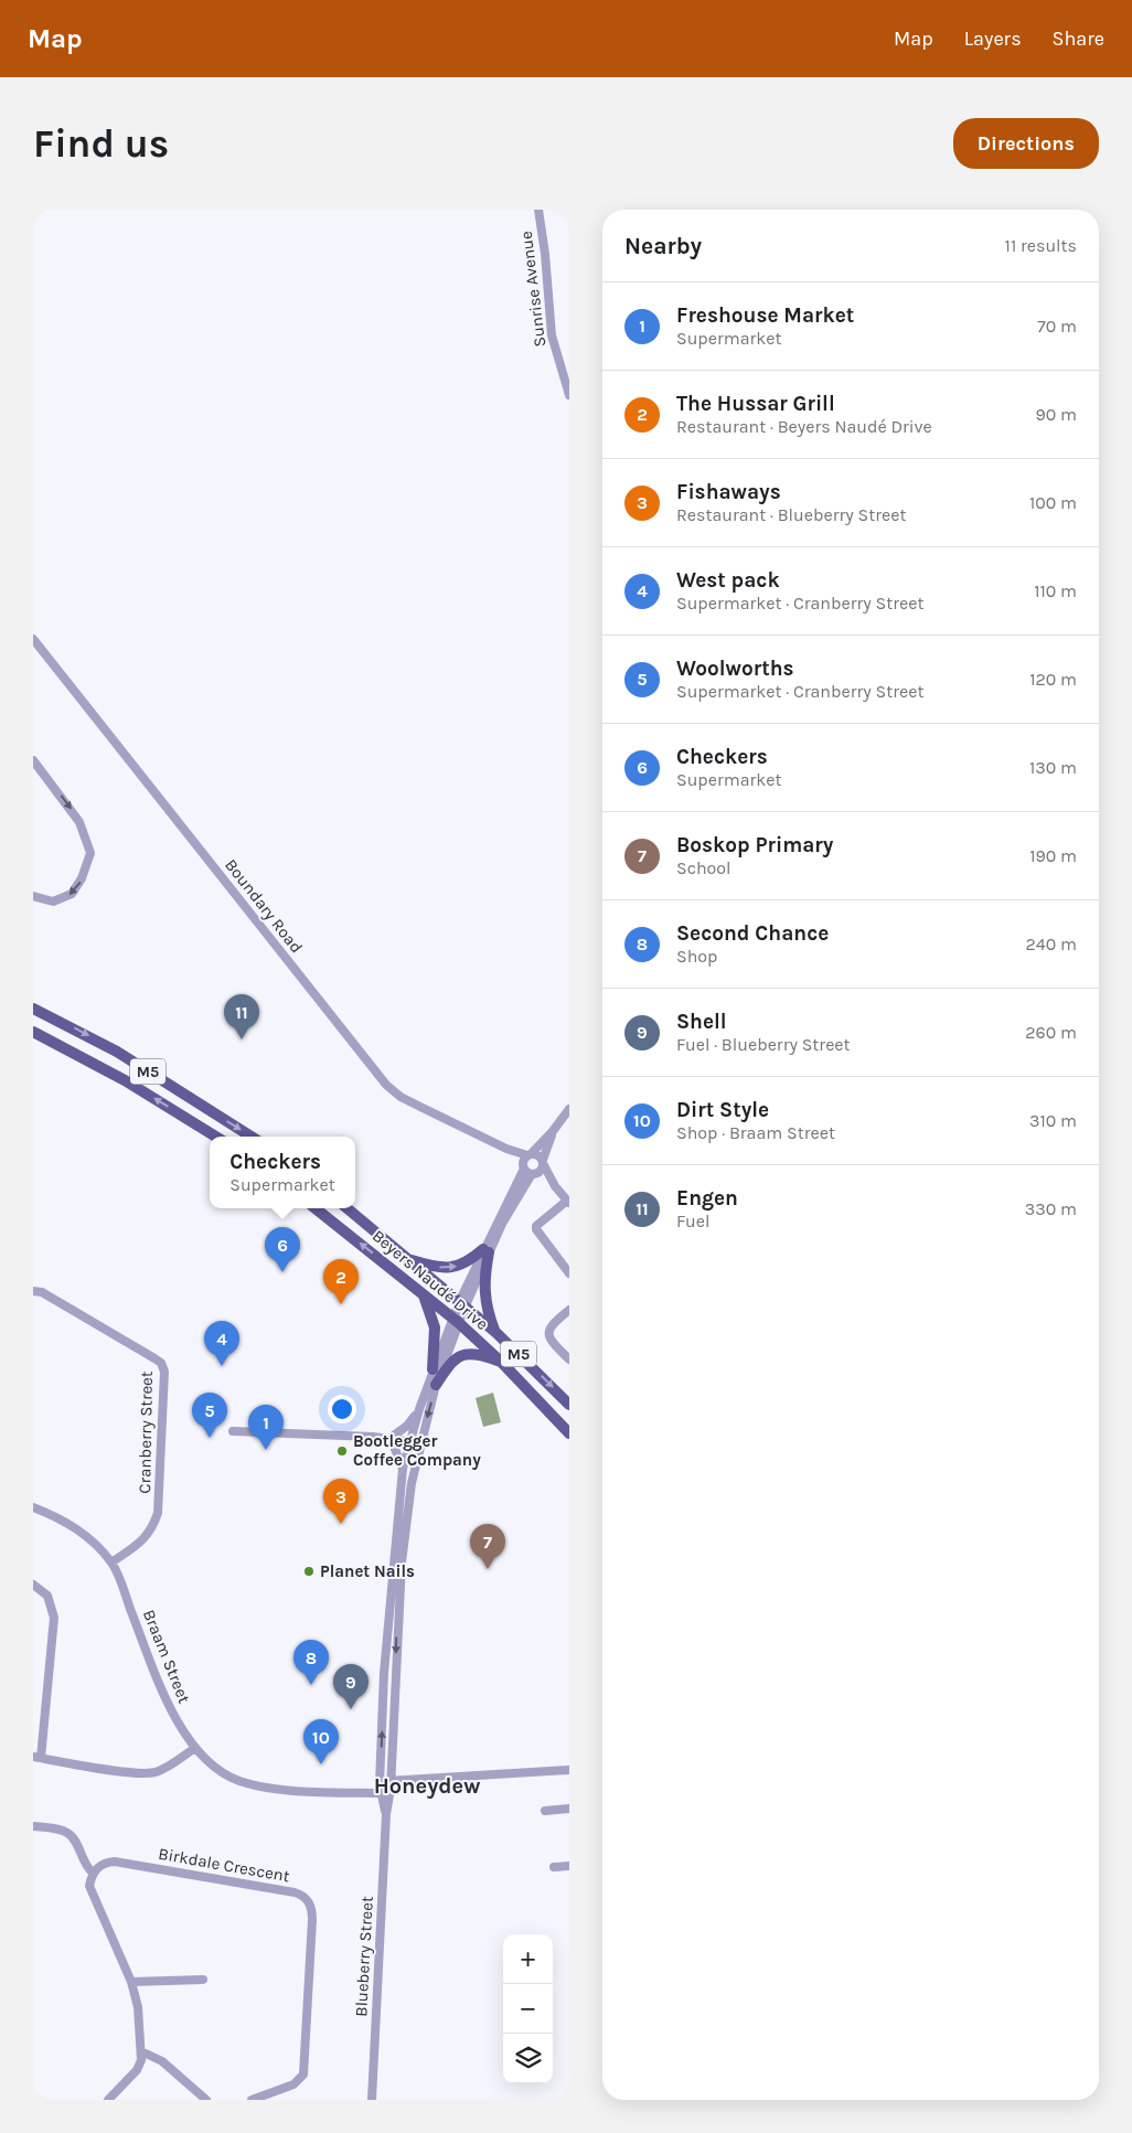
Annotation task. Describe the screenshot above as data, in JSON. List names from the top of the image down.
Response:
{
  "streets": {
    "main road": ["M5", "Beyers Naudé Drive"],
    "street": [
      "Sunrise Avenue",
      "Boundary Road",
      "Cranberry Street",
      "Braam Street",
      "Birkdale Crescent",
      "Blueberry Street"
    ]
  },
  "crossings": [
    ["Beyers Naudé Drive", "Blueberry Street"],
    ["Cranberry Street", "Braam Street"],
    ["Braam Street", "Blueberry Street"]
  ],
  "districts": ["Honeydew"],
  "places": ["Bootlegger Coffee Company", "Planet Nails"],
  "page": {
    "header": "Map",
    "nav": ["Map", "Layers", "Share"],
    "buttons": "Directions",
    "title": "Find us",
    "heading": ["Nearby", "11 results"],
    "list": [
      {
        "mark": "1",
        "name": "Freshouse Market",
        "note": "Supermarket",
        "value": "70 m"
      },
      {
        "mark": "2",
        "name": "The Hussar Grill",
        "note": "Restaurant · Beyers Naudé Drive",
        "value": "90 m"
      },
      {
        "mark": "3",
        "name": "Fishaways",
        "note": "Restaurant · Blueberry Street",
        "value": "100 m"
      },
      {
        "mark": "4",
        "name": "West pack",
        "note": "Supermarket · Cranberry Street",
        "value": "110 m"
      },
      {
        "mark": "5",
        "name": "Woolworths",
        "note": "Supermarket · Cranberry Street",
        "value": "120 m"
      },
      {
        "mark": "6",
        "name": "Checkers",
        "note": "Supermarket",
        "value": "130 m"
      },
      {
        "mark": "7",
        "name": "Boskop Primary",
        "note": "School",
        "value": "190 m"
      },
      {
        "mark": "8",
        "name": "Second Chance",
        "note": "Shop",
        "value": "240 m"
      },
      {
        "mark": "9",
        "name": "Shell",
        "note": "Fuel · Blueberry Street",
        "value": "260 m"
      },
      {
        "mark": "10",
        "name": "Dirt Style",
        "note": "Shop · Braam Street",
        "value": "310 m"
      },
      {
        "mark": "11",
        "name": "Engen",
        "note": "Fuel",
        "value": "330 m"
      }
    ],
    "pins": [
      "11",
      "6",
      "2",
      "4",
      "5",
      "1",
      "3",
      "7",
      "8",
      "9",
      "10"
    ],
    "popup": ["Checkers", "Supermarket"],
    "map_buttons": ["+", "−"]
  }
}
